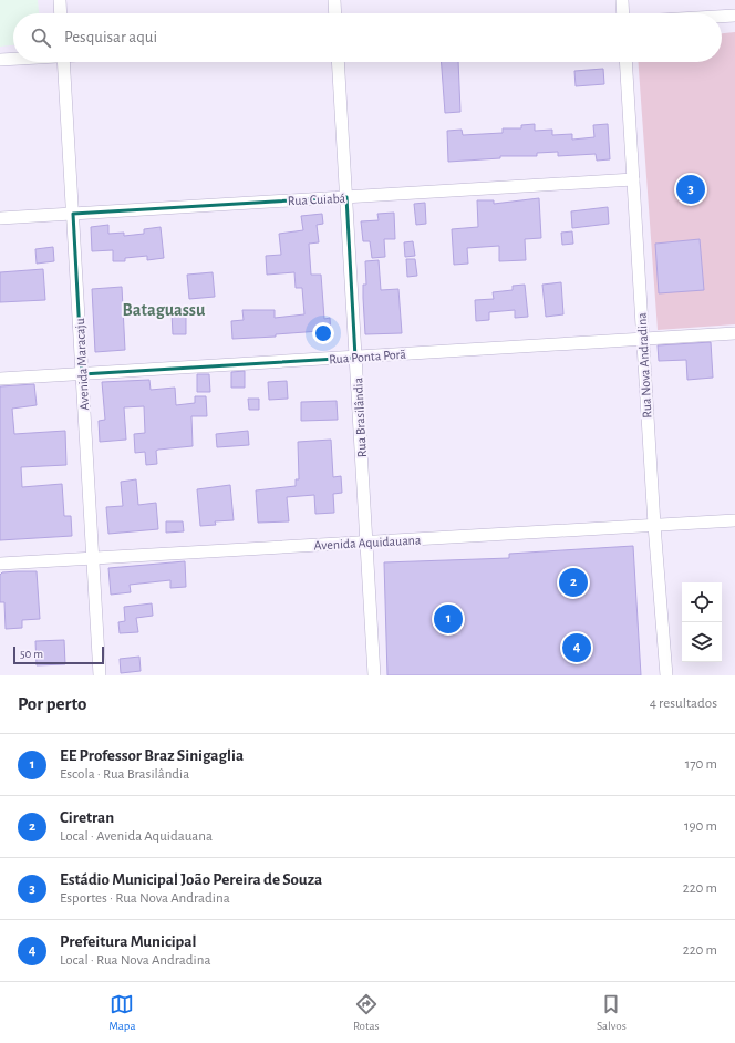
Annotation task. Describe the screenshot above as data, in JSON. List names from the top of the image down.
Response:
{
  "streets": {
    "street": [
      "Rua Cuiabá",
      "Rua Ponta Porã",
      "Avenida Maracaju",
      "Rua Nova Andradina",
      "Rua Brasilândia",
      "Avenida Aquidauana"
    ]
  },
  "crossings": [
    ["Rua Cuiabá", "Avenida Maracaju"],
    ["Rua Cuiabá", "Rua Nova Andradina"],
    ["Rua Cuiabá", "Rua Brasilândia"],
    ["Rua Ponta Porã", "Avenida Maracaju"],
    ["Rua Ponta Porã", "Rua Nova Andradina"],
    ["Rua Ponta Porã", "Rua Brasilândia"],
    ["Avenida Maracaju", "Avenida Aquidauana"],
    ["Rua Nova Andradina", "Avenida Aquidauana"],
    ["Rua Brasilândia", "Avenida Aquidauana"]
  ],
  "districts": ["Bataguassu"],
  "scale_bar": "50 m",
  "page": {
    "search": "Pesquisar aqui",
    "pins": [
      "3",
      "2",
      "1",
      "4"
    ],
    "scale": "50 m",
    "heading": ["Por perto", "4 resultados"],
    "list": [
      {
        "mark": "1",
        "name": "EE Professor Braz Sinigaglia",
        "note": "Escola · Rua Brasilândia",
        "value": "170 m"
      },
      {
        "mark": "2",
        "name": "Ciretran",
        "note": "Local · Avenida Aquidauana",
        "value": "190 m"
      },
      {
        "mark": "3",
        "name": "Estádio Municipal João Pereira de Souza",
        "note": "Esportes · Rua Nova Andradina",
        "value": "220 m"
      },
      {
        "mark": "4",
        "name": "Prefeitura Municipal",
        "note": "Local · Rua Nova Andradina",
        "value": "220 m"
      }
    ],
    "nav": ["Mapa", "Rotas", "Salvos"]
  }
}
